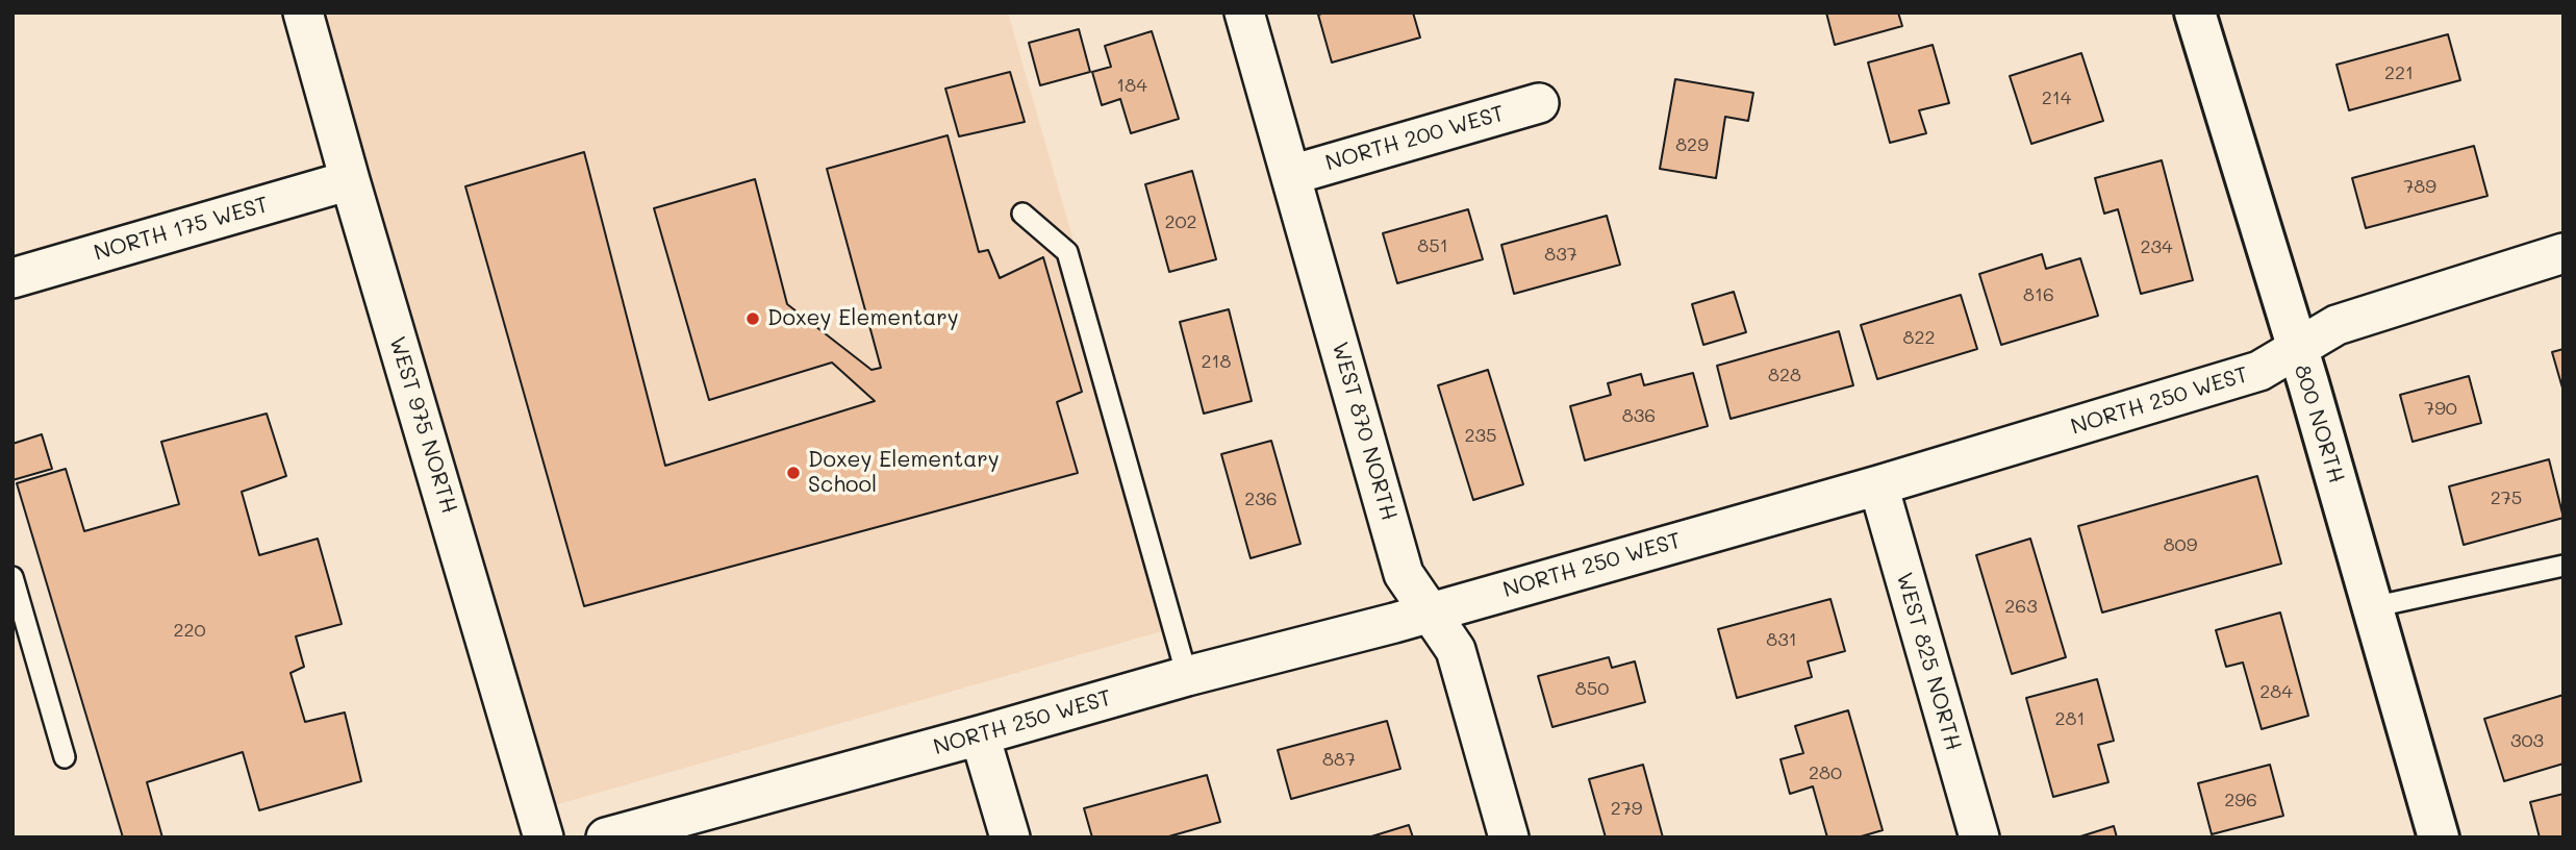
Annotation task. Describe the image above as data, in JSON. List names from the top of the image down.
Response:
{
  "streets": {
    "street": [
      "NORTH 200 WEST",
      "NORTH 175 WEST",
      "NORTH 250 WEST",
      "800 NORTH",
      "WEST 975 NORTH",
      "WEST 870 NORTH",
      "WEST 825 NORTH"
    ]
  },
  "crossings": [
    ["NORTH 200 WEST", "WEST 870 NORTH"],
    ["NORTH 175 WEST", "WEST 975 NORTH"],
    ["NORTH 250 WEST", "800 NORTH"],
    ["NORTH 250 WEST", "WEST 870 NORTH"],
    ["NORTH 250 WEST", "WEST 825 NORTH"]
  ],
  "places": ["Doxey Elementary", "Doxey Elementary School"],
  "house_numbers": [
    "221",
    "184",
    "214",
    "829",
    "789",
    "202",
    "851",
    "234",
    "837",
    "816",
    "822",
    "218",
    "828",
    "790",
    "836",
    "235",
    "275",
    "236",
    "809",
    "263",
    "220",
    "831",
    "850",
    "284",
    "281",
    "303",
    "887",
    "280",
    "296",
    "279"
  ]
}
